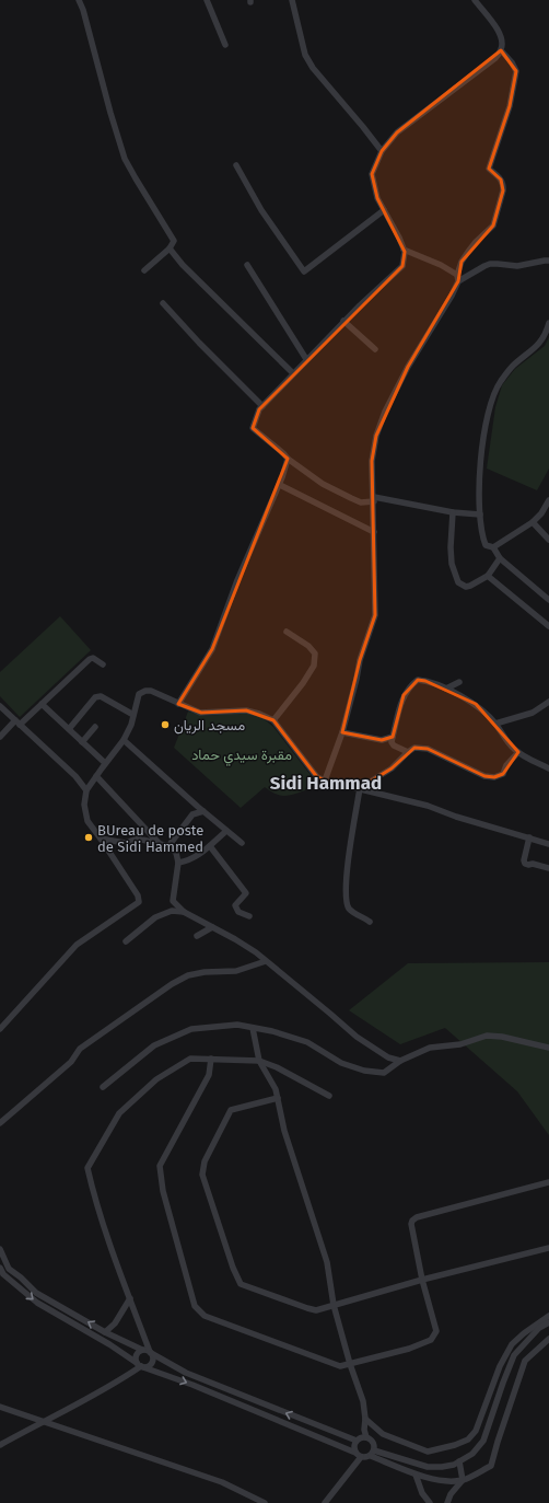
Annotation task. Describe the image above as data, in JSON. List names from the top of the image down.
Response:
{
  "districts": ["Sidi Hammad"],
  "parks": ["مقبرة سيدي حماد"],
  "places": ["مسجد الريان", "BUreau de poste de Sidi Hammed"]
}
